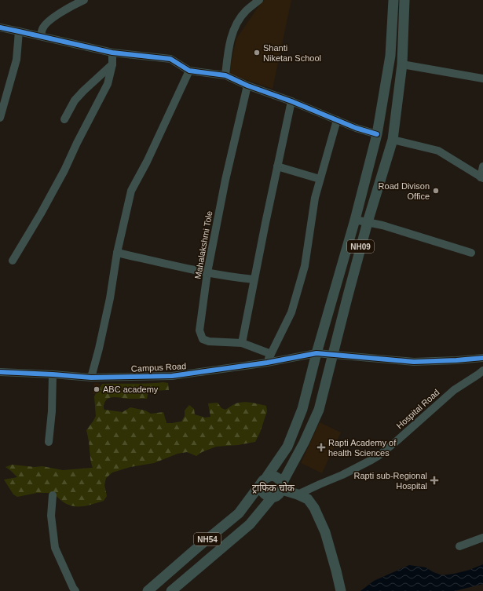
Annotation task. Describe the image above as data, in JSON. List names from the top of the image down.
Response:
{
  "streets": {
    "main road": ["NH09", "NH54"],
    "street": ["Mahalakshmi Tole", "Campus Road", "Hospital Road"]
  },
  "crossings": [
    ["NH09", "Campus Road"],
    ["NH09", "NH54"]
  ],
  "districts": ["ट्राफिक चोक"],
  "places": {
    "other": ["Shanti Niketan School", "Road Divison Office", "ABC academy"],
    "health": ["Rapti Academy of health Sciences", "Rapti sub-Regional Hospital"]
  }
}
